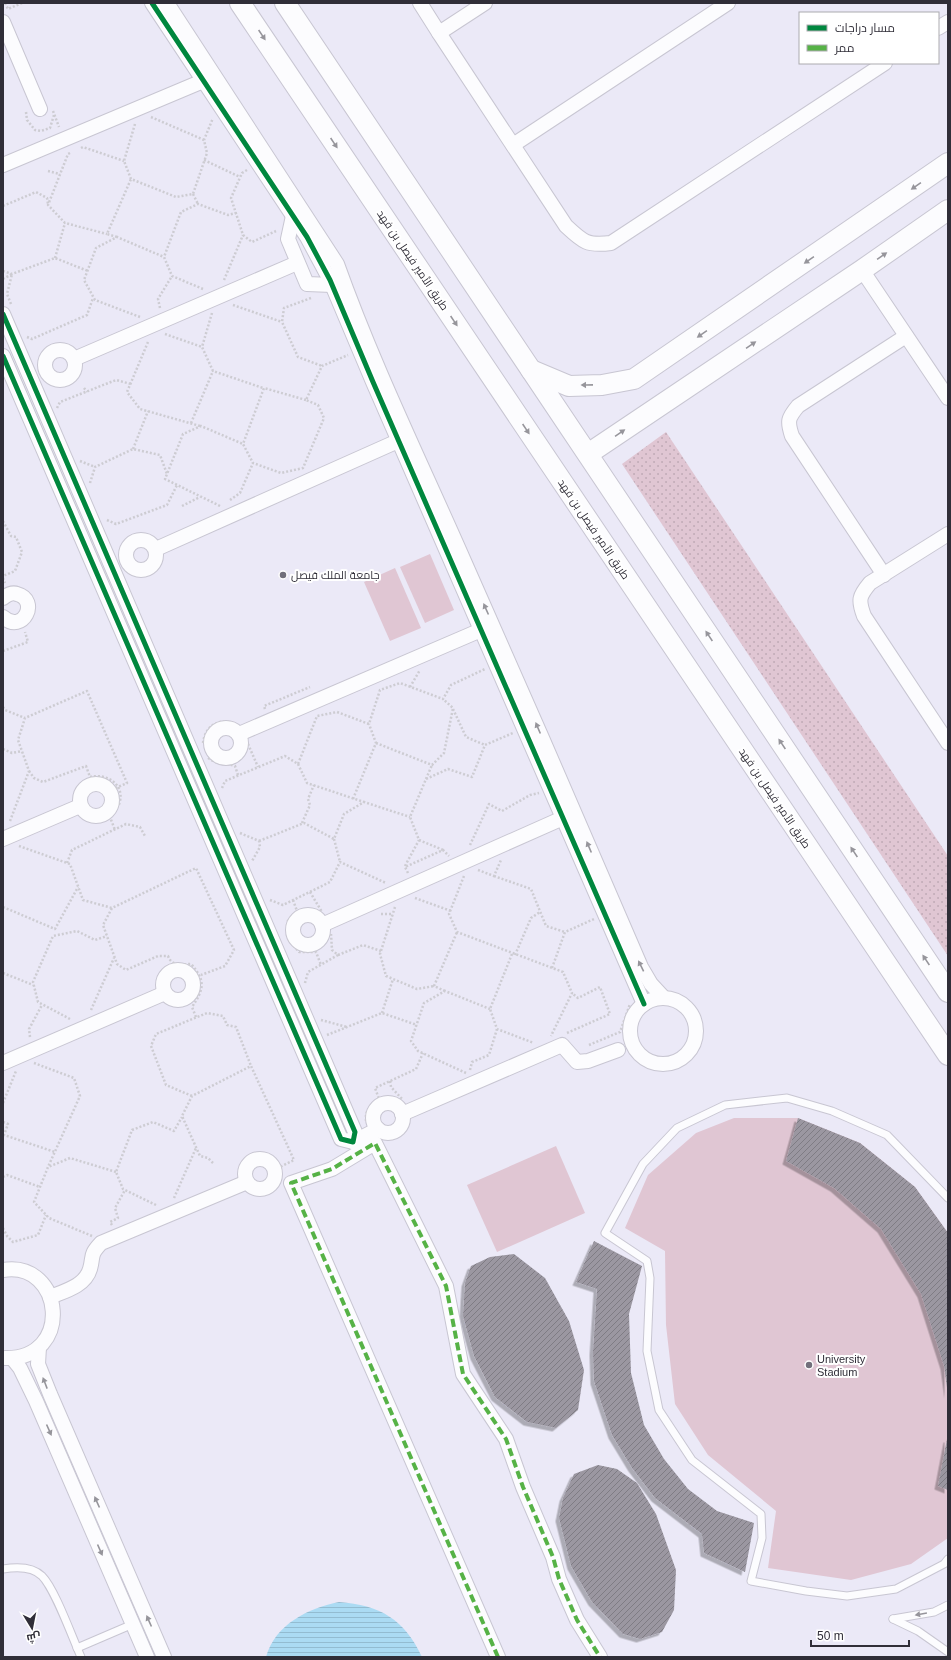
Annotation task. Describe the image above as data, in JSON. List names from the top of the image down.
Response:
{
  "streets": {
    "main road": ["طريق الأمير فيصل بن فهد"]
  },
  "places": ["جامعة الملك فيصل", "University Stadium"],
  "legend": ["مسار دراجات", "ممر"],
  "scale_bar": "50 m",
  "north": "bottom"
}
